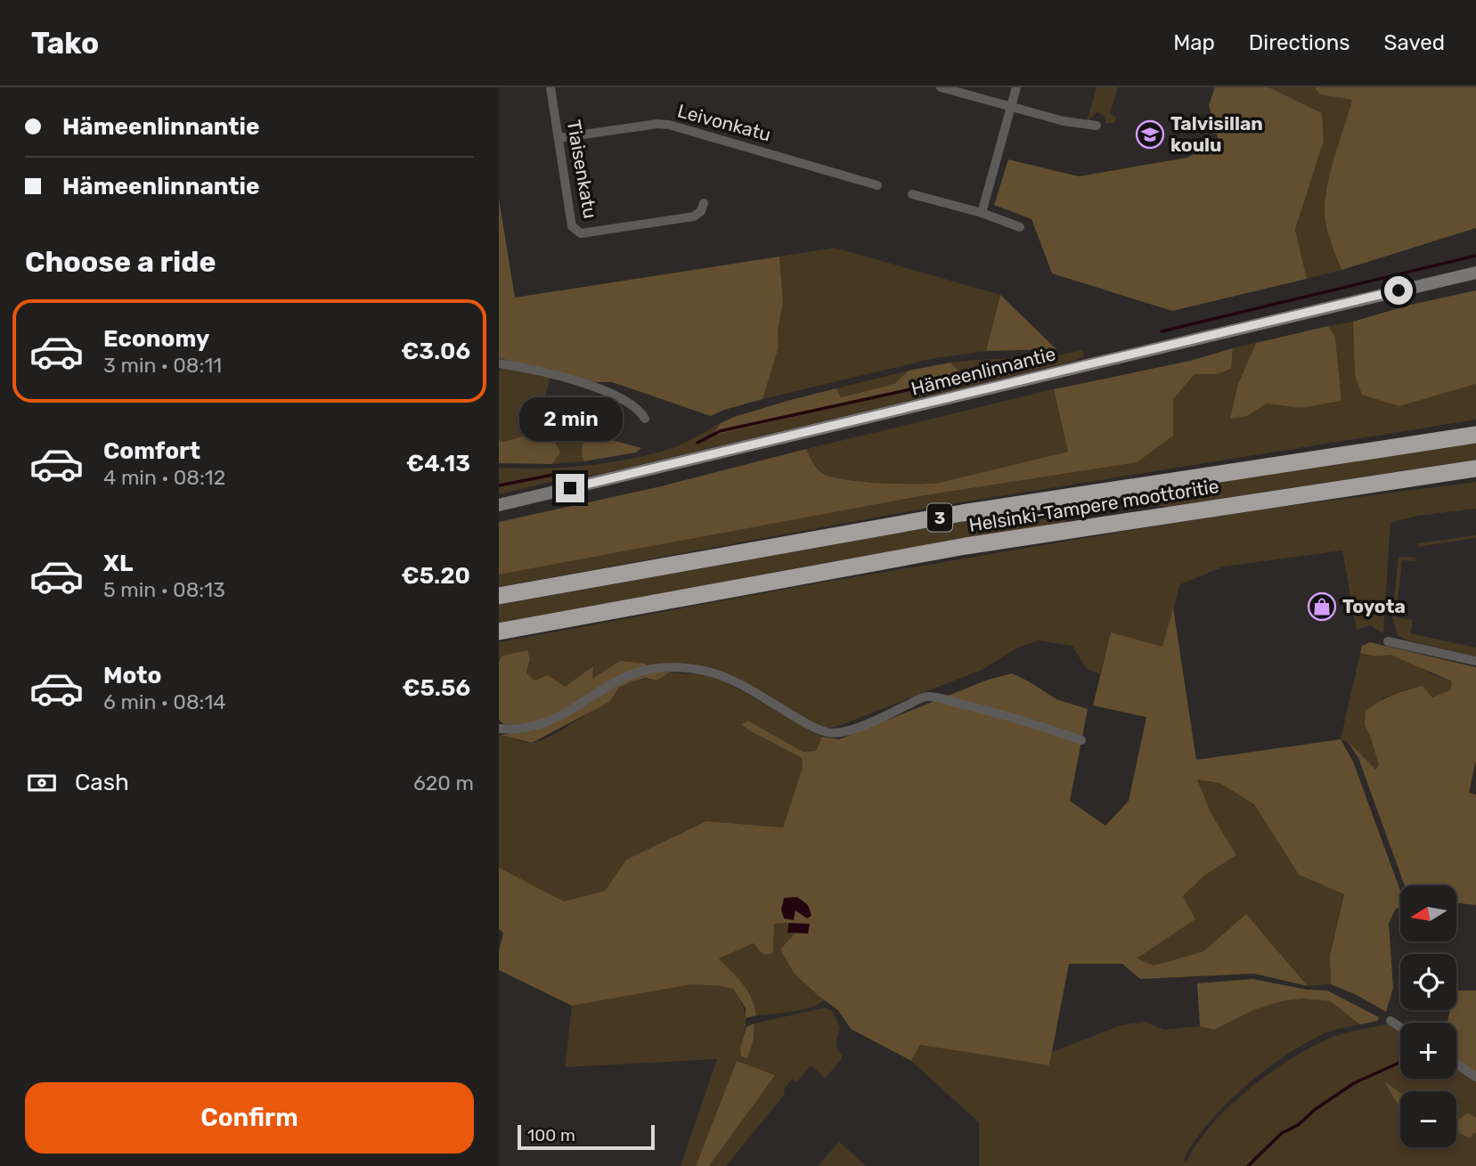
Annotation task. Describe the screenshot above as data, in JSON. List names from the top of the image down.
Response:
{
  "streets": {
    "highway": ["Helsinki-Tampere moottoritie", "3"],
    "main road": ["Hämeenlinnantie"],
    "street": ["Leivonkatu", "Tiaisenkatu"]
  },
  "crossings": [
    ["Leivonkatu", "Tiaisenkatu"]
  ],
  "places": {
    "school or university": ["Talvisillan koulu"],
    "shop": ["Toyota"]
  },
  "scale_bar": "100 m",
  "north": "left",
  "page": {
    "header": "Tako",
    "nav": ["Map", "Directions", "Saved"],
    "banner": ["Hämeenlinnantie", "Hämeenlinnantie"],
    "heading": "Choose a ride",
    "list": [
      {
        "name": "Economy",
        "note": "3 min · 08:11",
        "value": "€3.06"
      },
      {
        "name": "Comfort",
        "note": "4 min · 08:12",
        "value": "€4.13"
      },
      {
        "name": "XL",
        "note": "5 min · 08:13",
        "value": "€5.20"
      },
      {
        "name": "Moto",
        "note": "6 min · 08:14",
        "value": "€5.56"
      }
    ],
    "bubble": "2 min",
    "pay": ["Cash", "620 m"],
    "map_buttons": ["+", "−"],
    "buttons": "Confirm",
    "scale": "100 m"
  }
}
